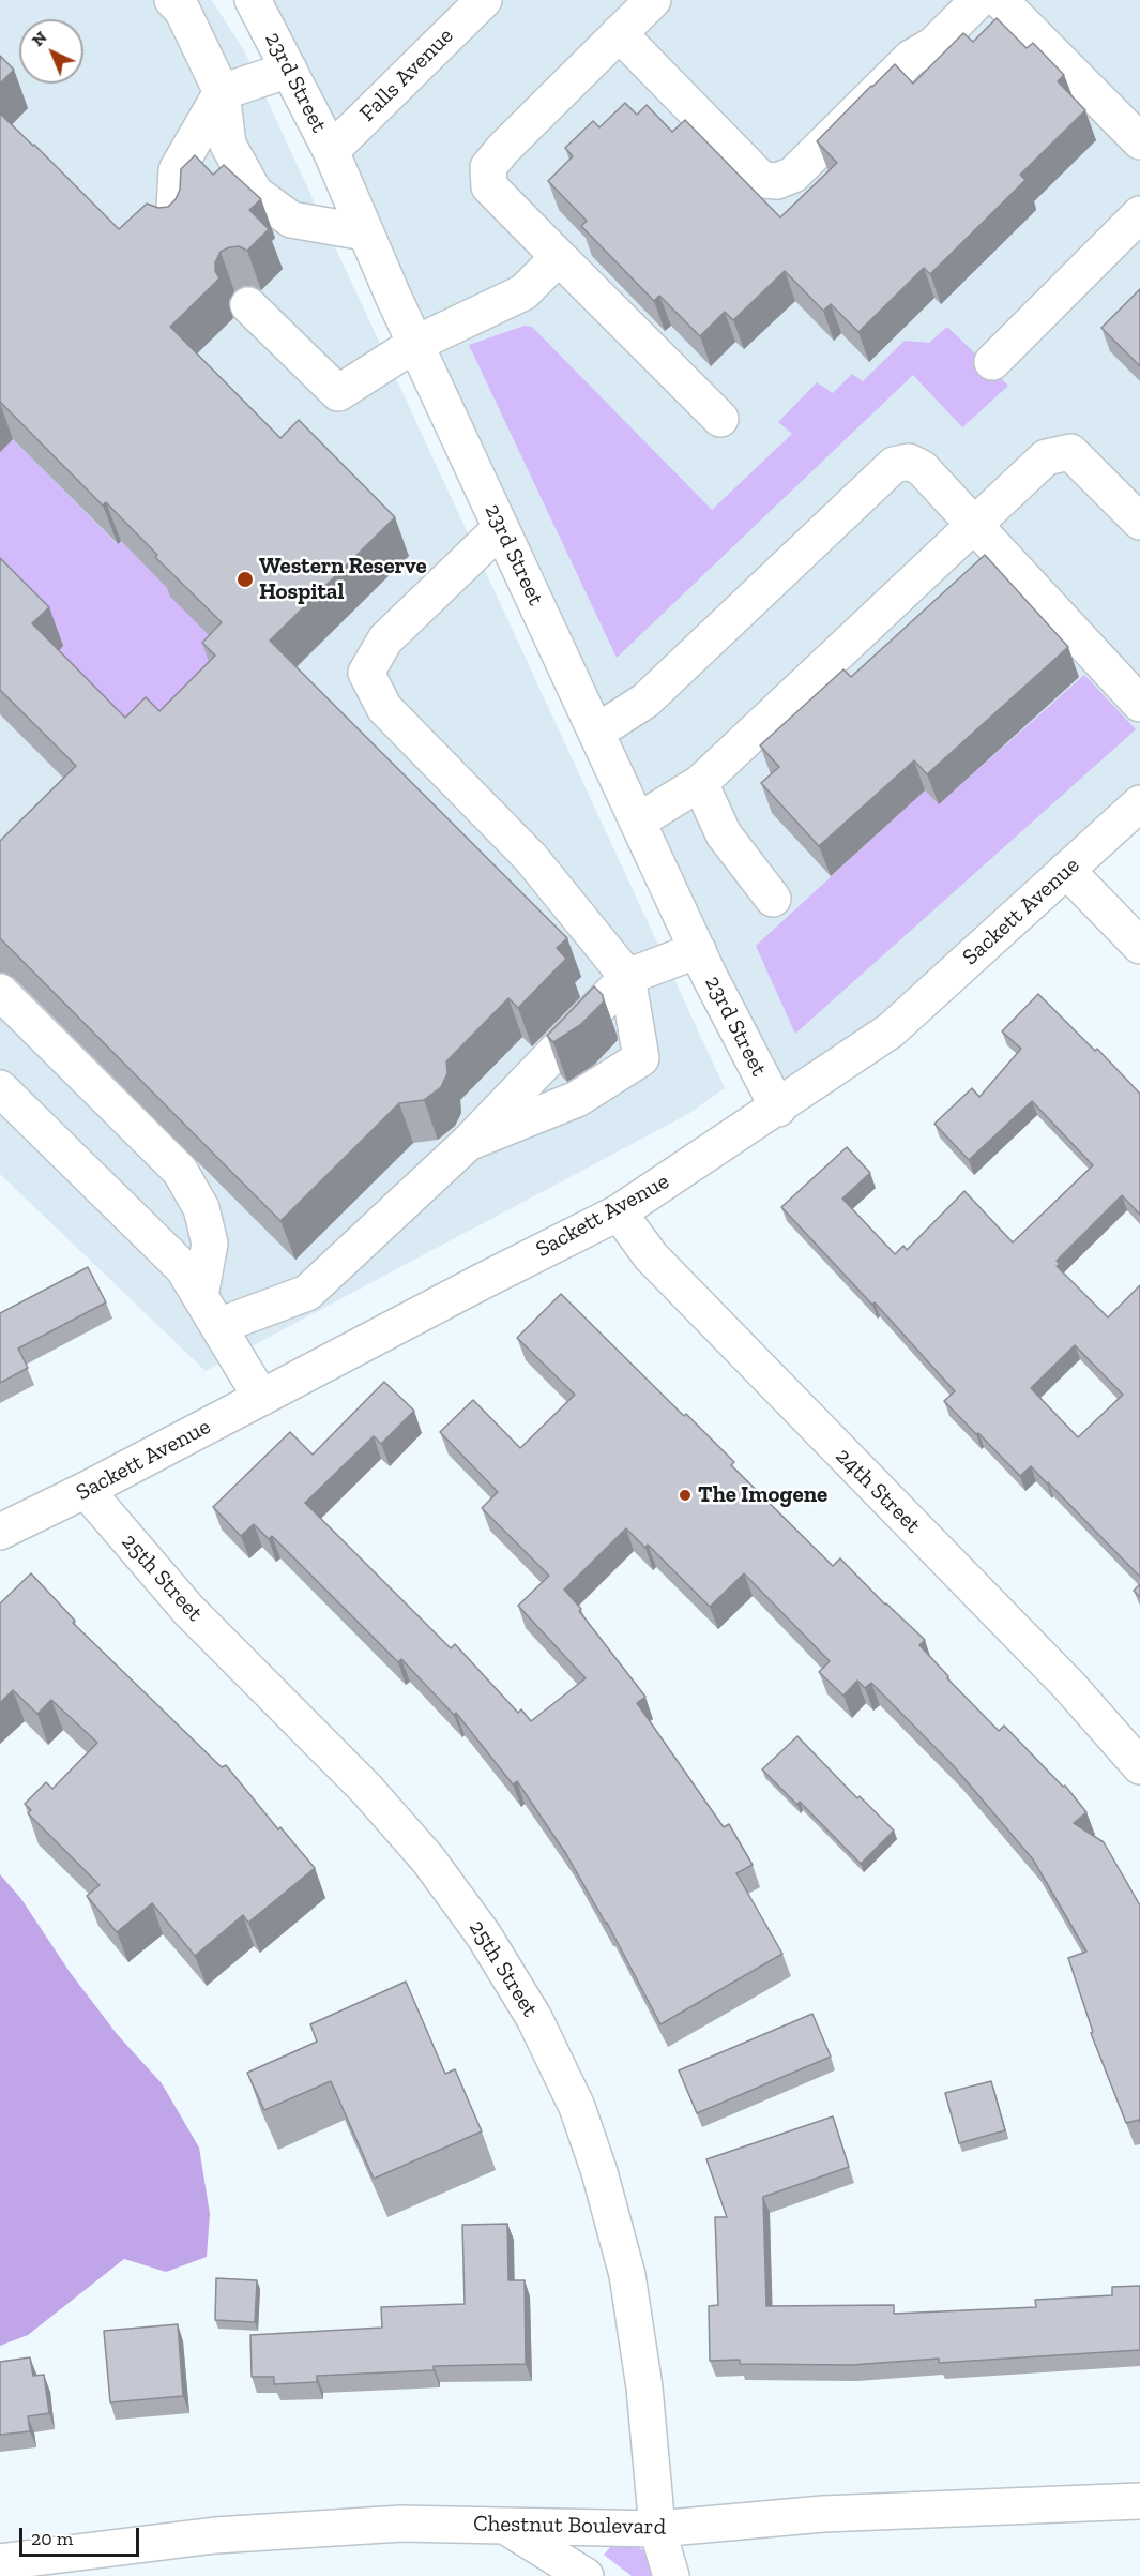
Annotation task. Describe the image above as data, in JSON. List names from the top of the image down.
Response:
{
  "streets": {
    "street": [
      "Falls Avenue",
      "23rd Street",
      "Sackett Avenue",
      "24th Street",
      "25th Street",
      "Chestnut Boulevard"
    ]
  },
  "crossings": [
    ["Falls Avenue", "23rd Street"],
    ["23rd Street", "Sackett Avenue"],
    ["Sackett Avenue", "24th Street"],
    ["Sackett Avenue", "25th Street"],
    ["25th Street", "Chestnut Boulevard"]
  ],
  "places": ["Western Reserve Hospital", "The Imogene"],
  "scale_bar": "20 m",
  "north": "top left"
}
